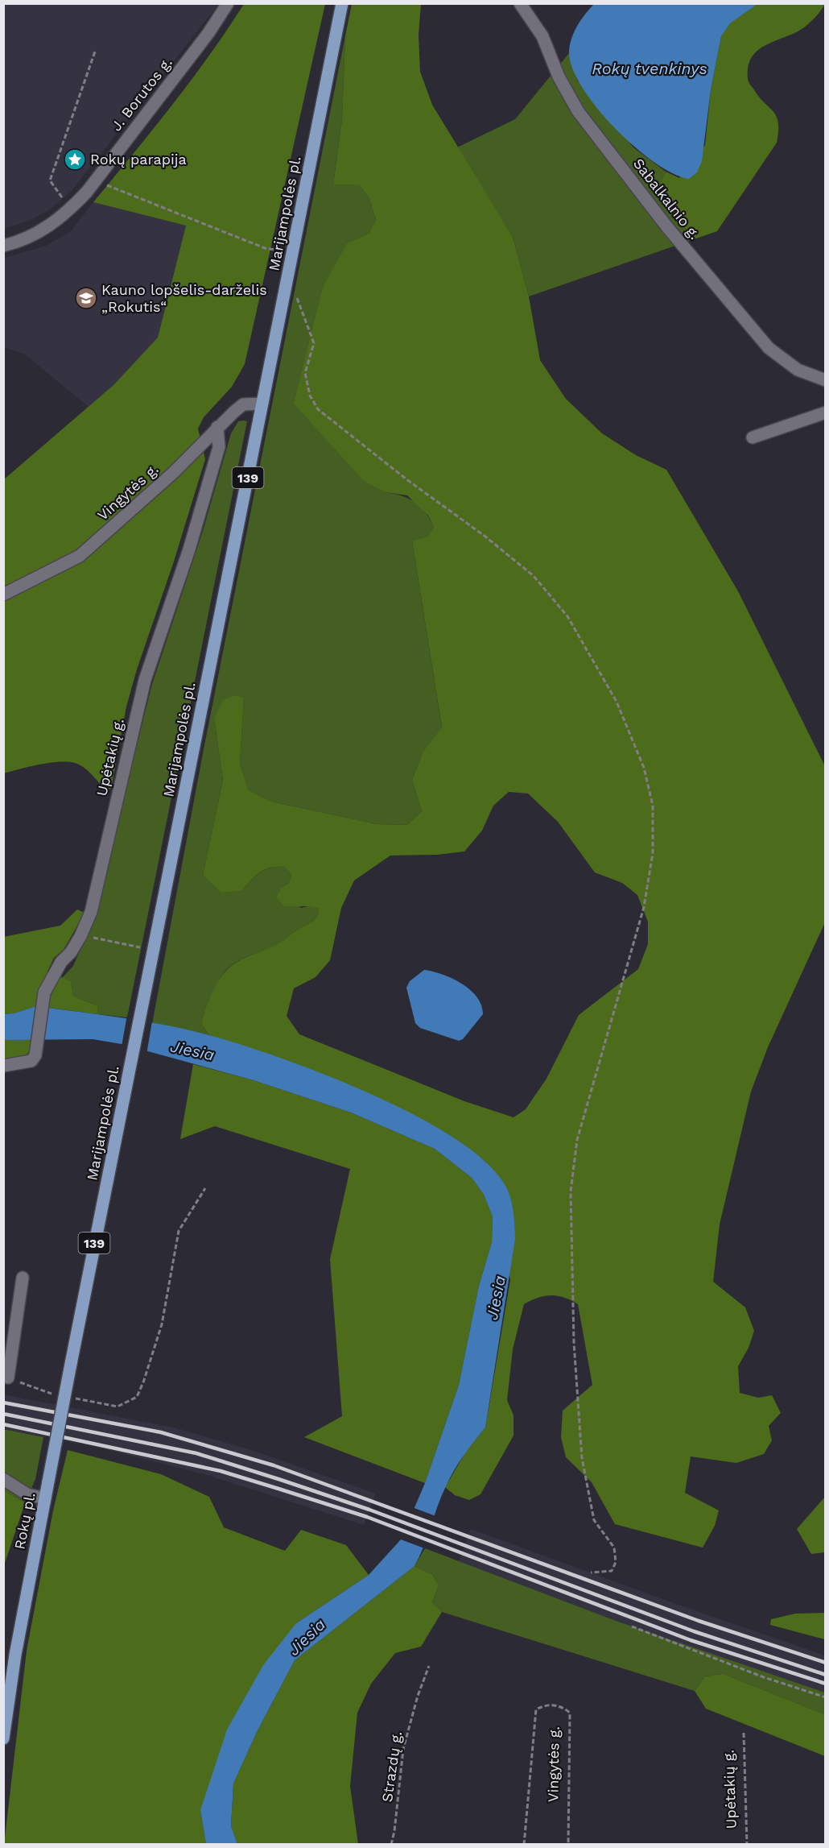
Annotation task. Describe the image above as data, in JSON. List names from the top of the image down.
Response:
{
  "streets": {
    "main road": ["Marijampolės pl.", "139", "Rokų pl."],
    "street": [
      "J. Borutos g.",
      "Sabalkalnio g.",
      "Vingytės g.",
      "Upėtakių g."
    ],
    "path": ["Strazdų g."]
  },
  "crossings": [
    ["Marijampolės pl.", "Vingytės g."],
    ["Marijampolės pl.", "Rokų pl."],
    ["Vingytės g.", "Upėtakių g."]
  ],
  "water": ["Rokų tvenkinys", "Jiesia"],
  "places": {
    "place": ["Rokų parapija"],
    "school or university": ["Kauno lopšelis-darželis „Rokutis“"]
  }
}
